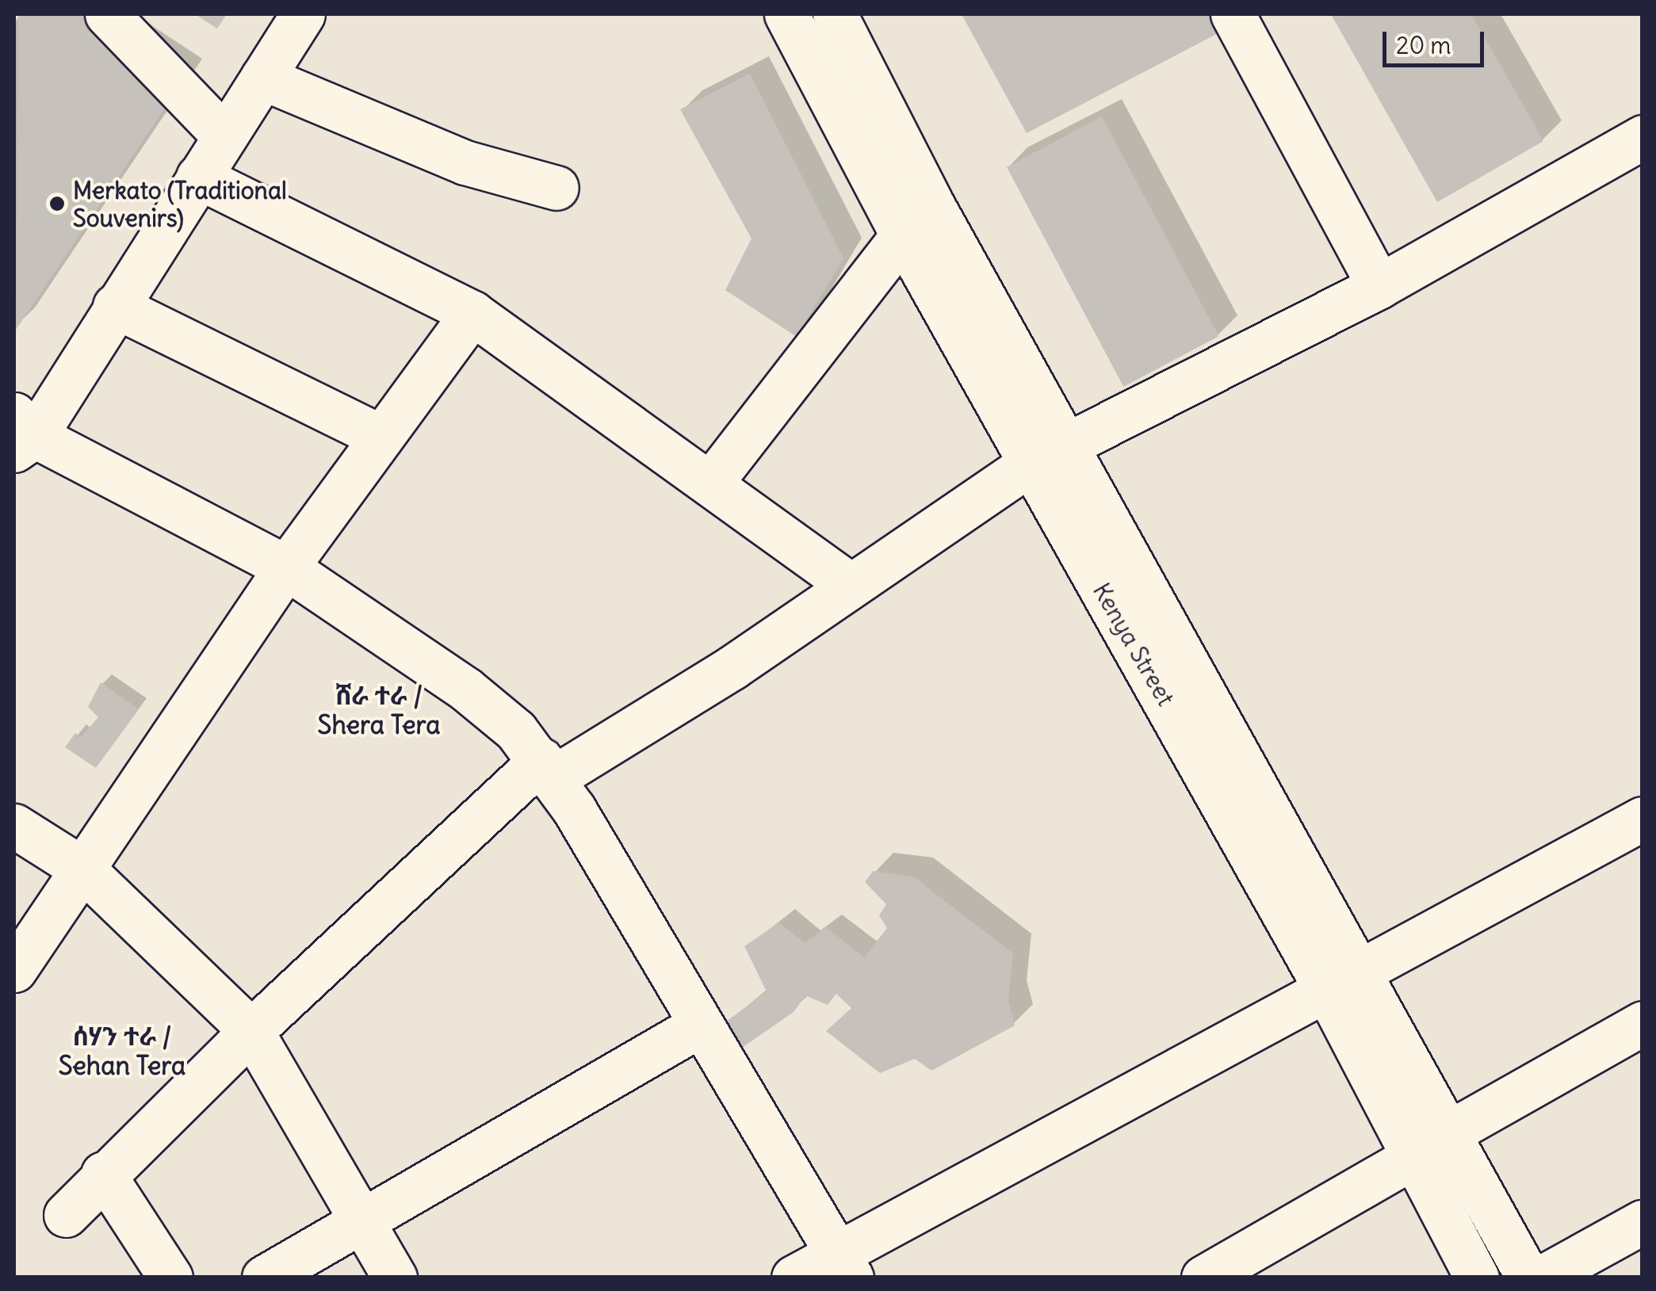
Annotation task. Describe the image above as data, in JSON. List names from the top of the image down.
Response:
{
  "streets": {
    "street": ["Kenya Street"]
  },
  "districts": ["ሸራ ተራ / Shera Tera", "ሰሃን ተራ / Sehan Tera"],
  "places": ["Merkato (Traditional Souvenirs)"],
  "scale_bar": "20 m"
}
